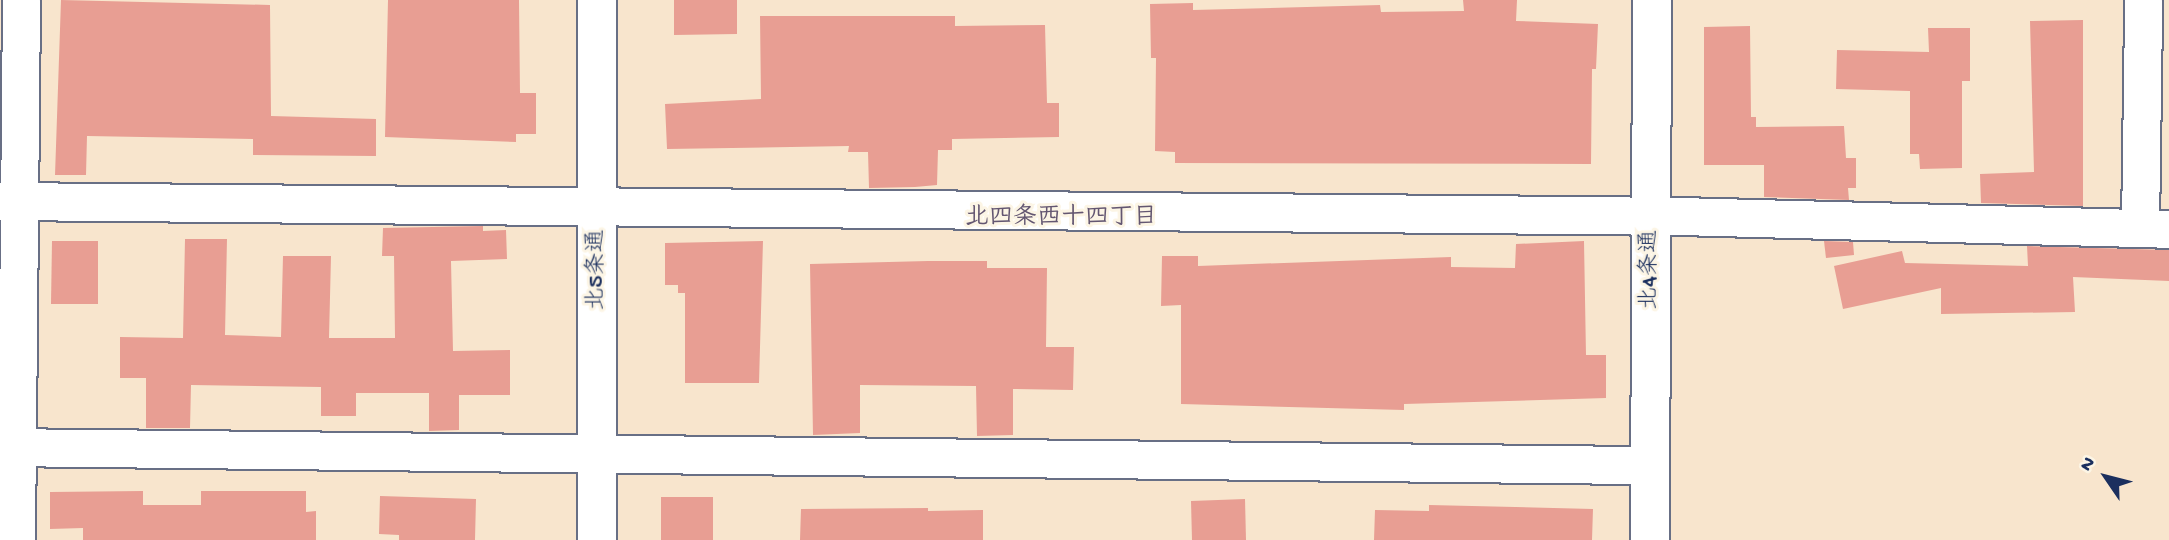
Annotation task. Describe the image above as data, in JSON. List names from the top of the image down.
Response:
{
  "streets": {
    "street": ["北5条通", "北4条通"]
  },
  "districts": ["北四条西十四丁目"],
  "north": "top left"
}
